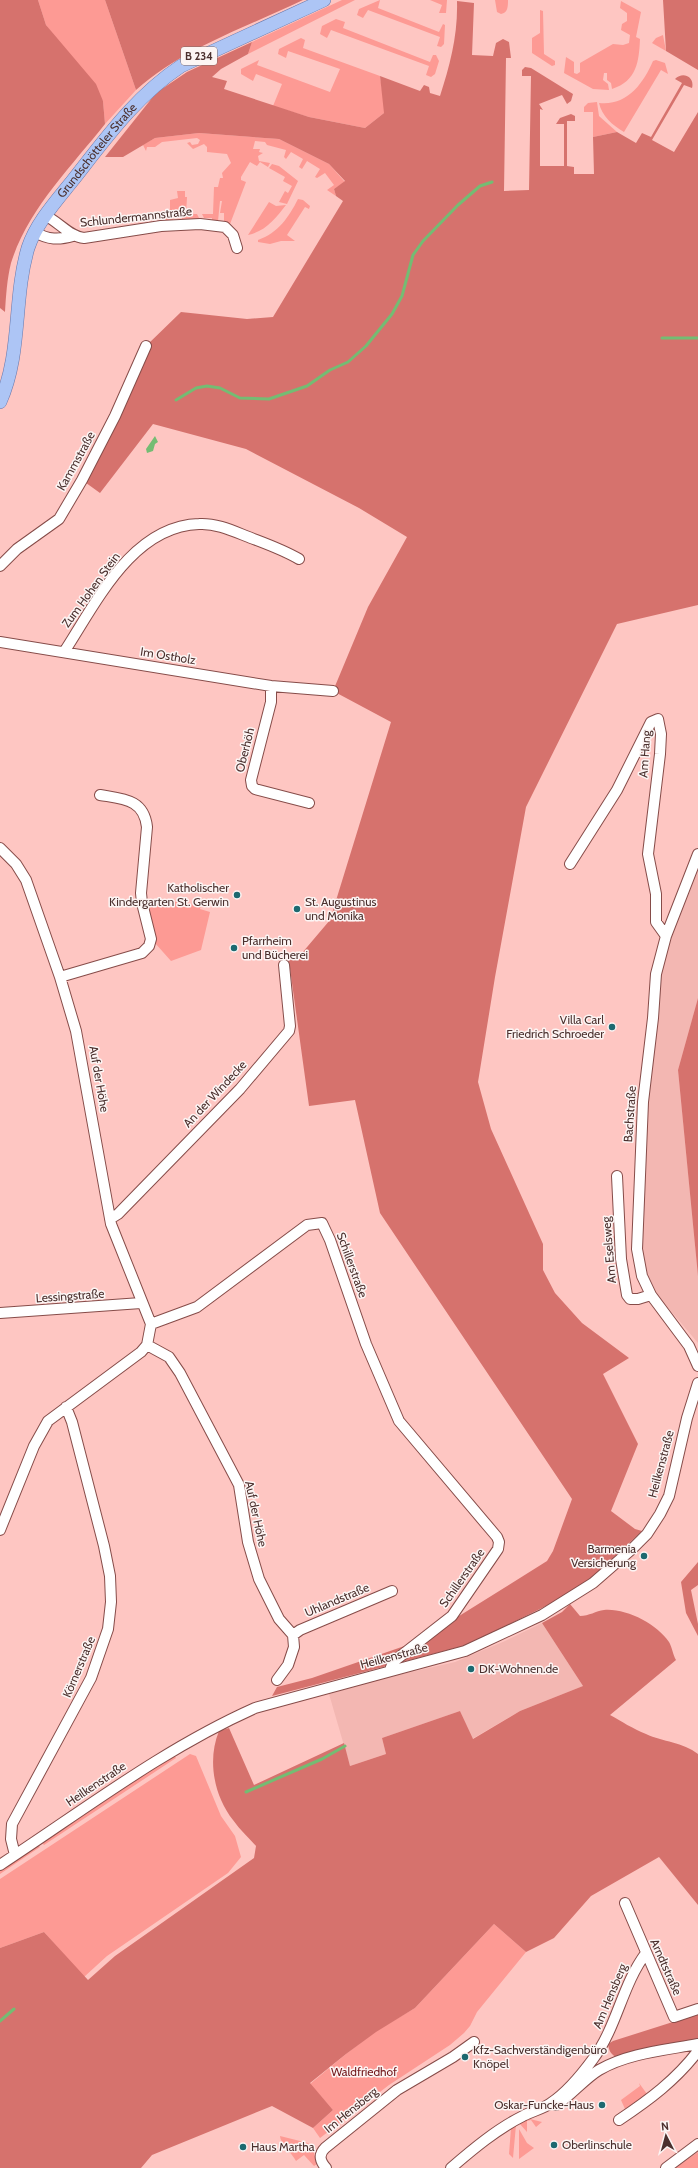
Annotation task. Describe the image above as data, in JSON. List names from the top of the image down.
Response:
{
  "streets": {
    "main road": ["B 234", "Grundschötteler Straße"],
    "street": [
      "Schlundermannstraße",
      "Kammstraße",
      "Zum Hohen Stein",
      "Im Ostholz",
      "Oberhöh",
      "Am Hang",
      "Auf der Höhe",
      "An der Windecke",
      "Bachstraße",
      "Am Eselsweg",
      "Schillerstraße",
      "Lessingstraße",
      "Heilkenstraße",
      "Uhlandstraße",
      "Körnerstraße",
      "Arndtstraße",
      "Am Hensberg",
      "Im Hensberg"
    ]
  },
  "crossings": [
    ["Grundschötteler Straße", "Schlundermannstraße"],
    ["Zum Hohen Stein", "Im Ostholz"],
    ["Im Ostholz", "Oberhöh"],
    ["Am Hang", "Bachstraße"],
    ["Auf der Höhe", "An der Windecke"],
    ["Auf der Höhe", "Schillerstraße"],
    ["Auf der Höhe", "Lessingstraße"],
    ["Auf der Höhe", "Uhlandstraße"],
    ["Bachstraße", "Am Eselsweg"],
    ["Schillerstraße", "Heilkenstraße"],
    ["Heilkenstraße", "Körnerstraße"],
    ["Arndtstraße", "Am Hensberg"]
  ],
  "parks": ["Waldfriedhof"],
  "places": [
    "Katholischer Kindergarten St. Gerwin",
    "St. Augustinus und Monika",
    "Pfarrheim und Bücherei",
    "Villa Carl Friedrich Schroeder",
    "Barmenia Versicherung",
    "DK-Wohnen.de",
    "Kfz-Sachverständigenbüro Knöpel",
    "Oskar-Funcke-Haus",
    "Oberlinschule",
    "Haus Martha"
  ],
  "north": "top"
}
